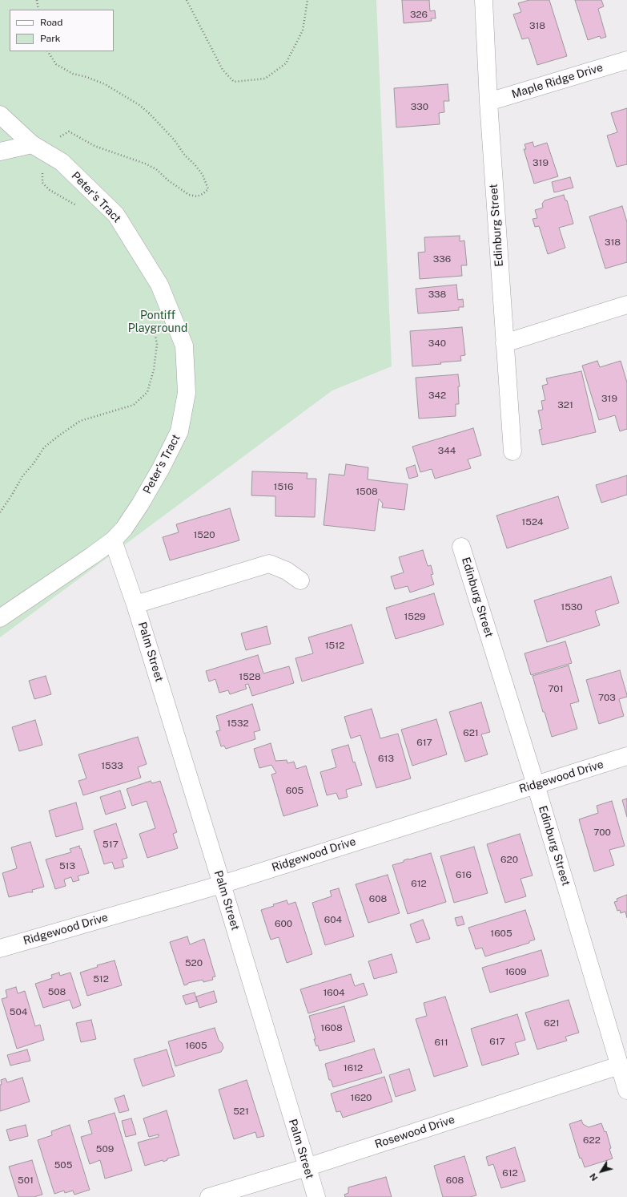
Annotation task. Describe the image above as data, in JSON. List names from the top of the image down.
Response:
{
  "streets": {
    "street": [
      "Maple Ridge Drive",
      "Peter's Tract",
      "Edinburg Street",
      "Palm Street",
      "Ridgewood Drive",
      "Rosewood Drive"
    ]
  },
  "crossings": [
    ["Maple Ridge Drive", "Edinburg Street"],
    ["Peter's Tract", "Palm Street"],
    ["Edinburg Street", "Ridgewood Drive"],
    ["Edinburg Street", "Rosewood Drive"],
    ["Palm Street", "Ridgewood Drive"],
    ["Palm Street", "Rosewood Drive"]
  ],
  "parks": ["Pontiff Playground"],
  "house_numbers": [
    "326",
    "318",
    "330",
    "319",
    "318",
    "336",
    "338",
    "340",
    "342",
    "319",
    "321",
    "344",
    "1516",
    "1508",
    "1524",
    "1520",
    "1530",
    "1529",
    "1512",
    "1528",
    "701",
    "703",
    "1532",
    "621",
    "617",
    "613",
    "1533",
    "605",
    "700",
    "517",
    "620",
    "513",
    "616",
    "612",
    "608",
    "604",
    "600",
    "1605",
    "520",
    "1609",
    "512",
    "508",
    "1604",
    "504",
    "621",
    "1608",
    "617",
    "611",
    "1605",
    "1612",
    "1620",
    "521",
    "622",
    "509",
    "505",
    "612",
    "501",
    "608"
  ],
  "legend": ["Road", "Park"],
  "north": "bottom left"
}
